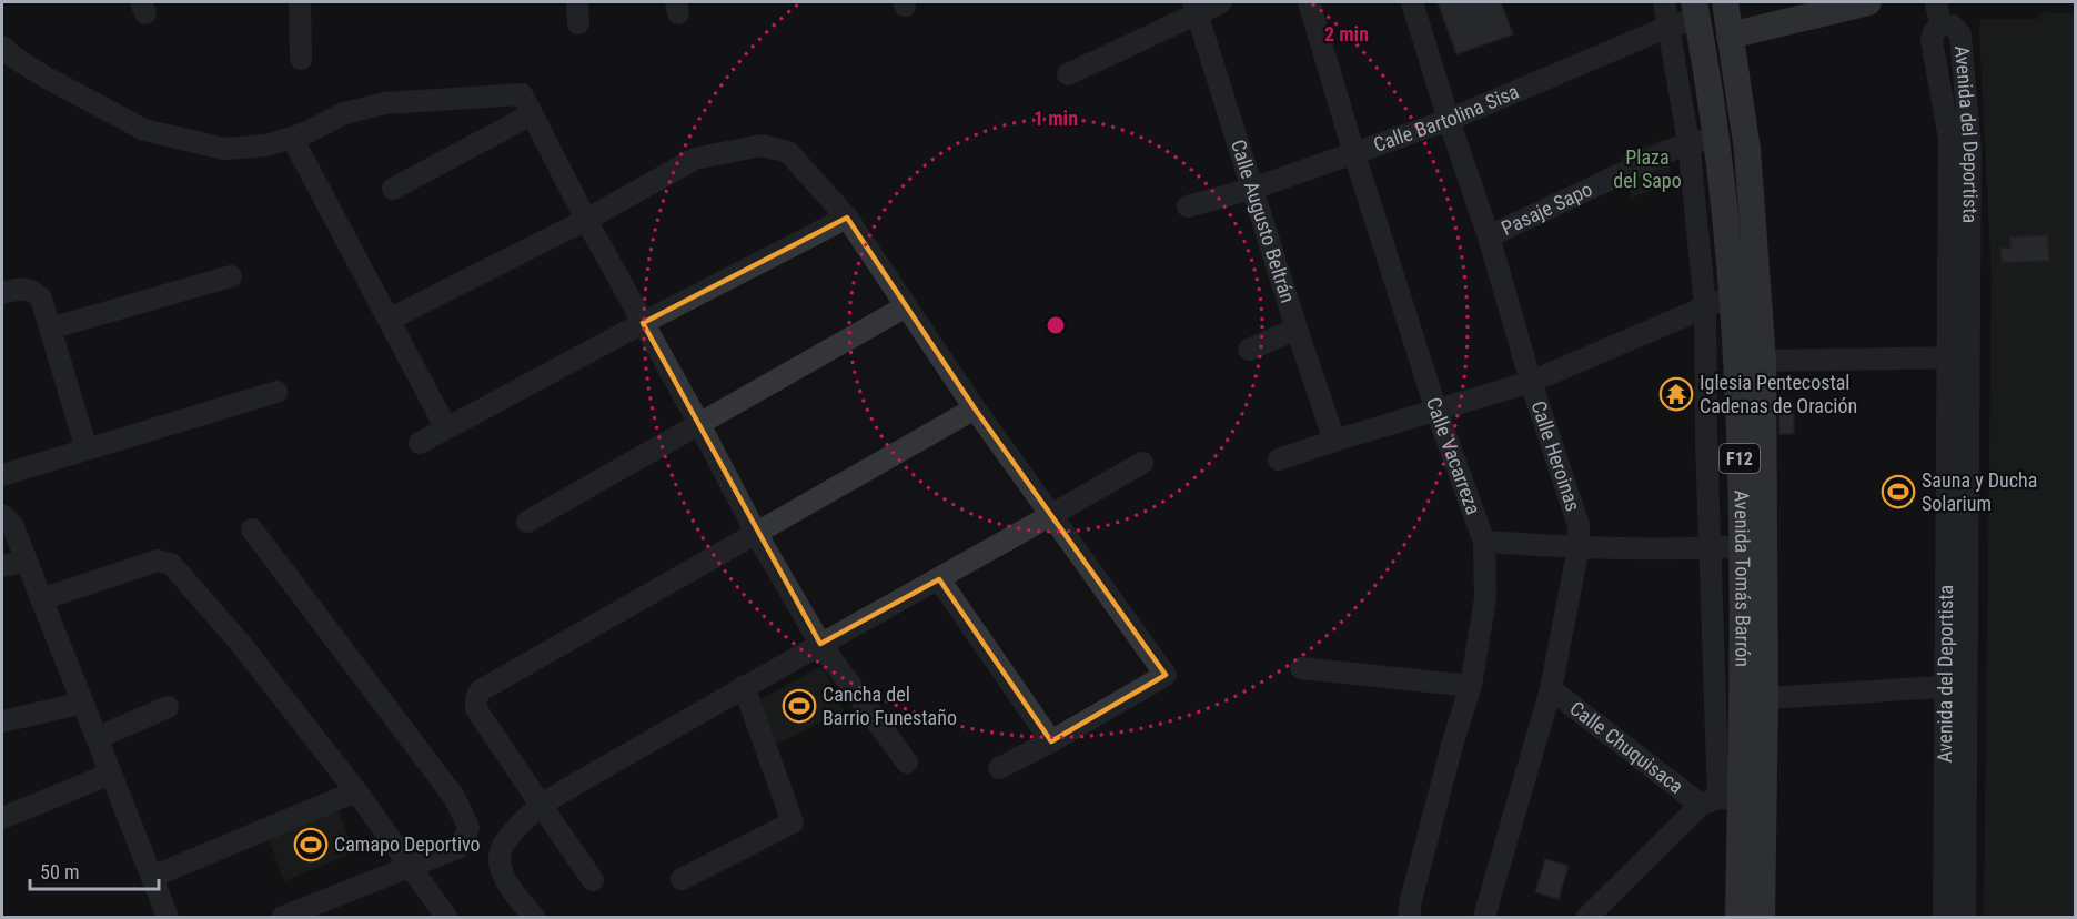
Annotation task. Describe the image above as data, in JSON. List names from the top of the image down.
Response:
{
  "streets": {
    "main road": ["F12", "Avenida Tomás Barrón"],
    "street": [
      "Calle Bartolina Sisa",
      "Avenida del Deportista",
      "Pasaje Sapo",
      "Calle Augusto Beltrán",
      "Calle Vacarreza",
      "Calle Heroinas",
      "Calle Chuquisaca"
    ]
  },
  "crossings": [
    ["Calle Bartolina Sisa", "Calle Augusto Beltrán"],
    ["Calle Bartolina Sisa", "Calle Vacarreza"],
    ["Calle Bartolina Sisa", "Calle Heroinas"],
    ["Calle Bartolina Sisa", "Avenida Tomás Barrón"],
    ["Pasaje Sapo", "Calle Heroinas"],
    ["Pasaje Sapo", "Avenida Tomás Barrón"],
    ["Calle Heroinas", "Calle Chuquisaca"],
    ["Avenida Tomás Barrón", "Calle Chuquisaca"]
  ],
  "parks": ["Plaza del Sapo"],
  "places": {
    "temple": ["Iglesia Pentecostal Cadenas de Oración"],
    "sports": ["Sauna y Ducha Solarium", "Cancha del Barrio Funestaño", "Camapo Deportivo"]
  },
  "scale_bar": "50 m",
  "rings": ["2 min", "1 min"]
}
